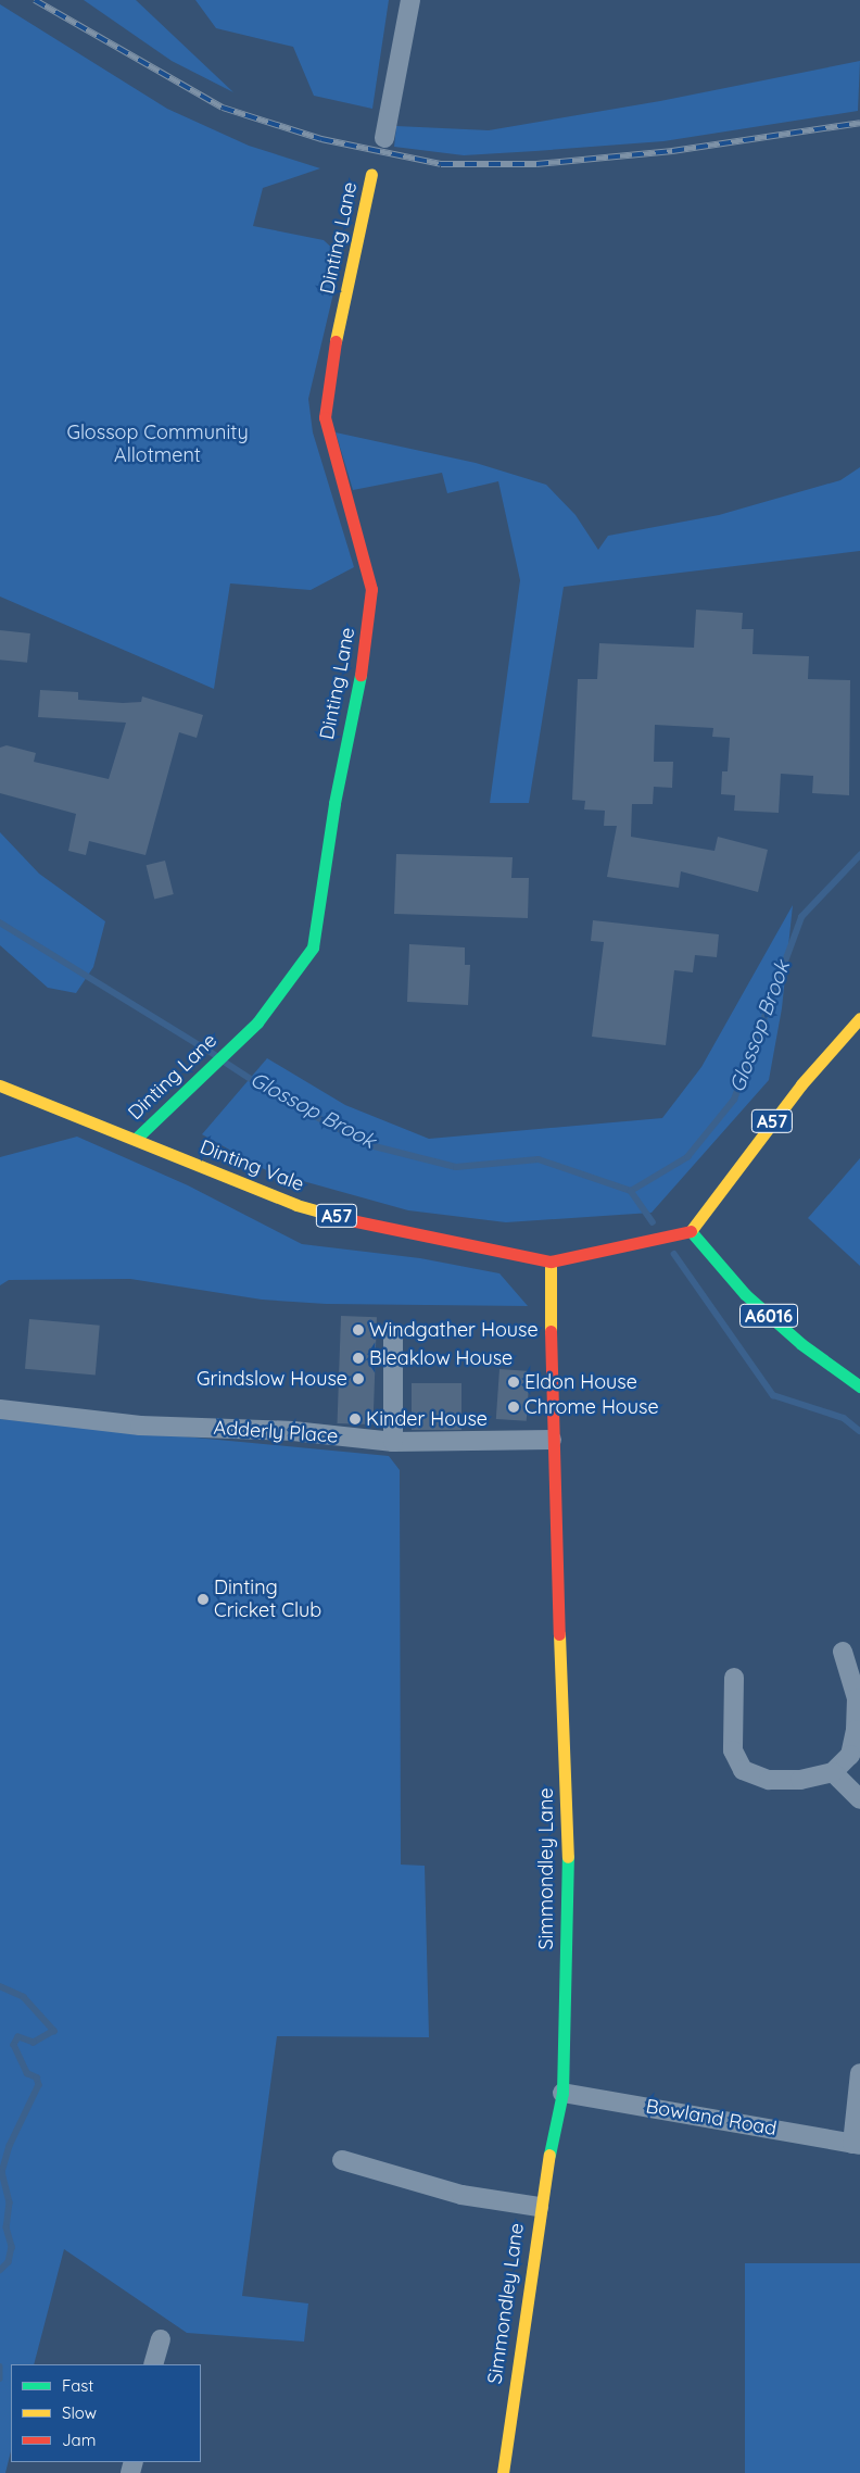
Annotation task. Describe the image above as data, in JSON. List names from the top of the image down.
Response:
{
  "streets": {
    "street": [
      "Dinting Lane",
      "A57",
      "Dinting Vale",
      "A6016",
      "Adderly Place",
      "Simmondley Lane",
      "Bowland Road"
    ]
  },
  "crossings": [
    ["Dinting Lane", "Dinting Vale"],
    ["A57", "Dinting Vale"],
    ["A57", "A6016"],
    ["Dinting Vale", "A6016"],
    ["Dinting Vale", "Simmondley Lane"],
    ["Adderly Place", "Simmondley Lane"],
    ["Simmondley Lane", "Bowland Road"]
  ],
  "water": ["Glossop Brook"],
  "parks": ["Glossop Community Allotment"],
  "places": [
    "Windgather House",
    "Bleaklow House",
    "Grindslow House",
    "Eldon House",
    "Chrome House",
    "Kinder House",
    "Dinting Cricket Club"
  ],
  "legend": ["Fast", "Slow", "Jam"]
}
